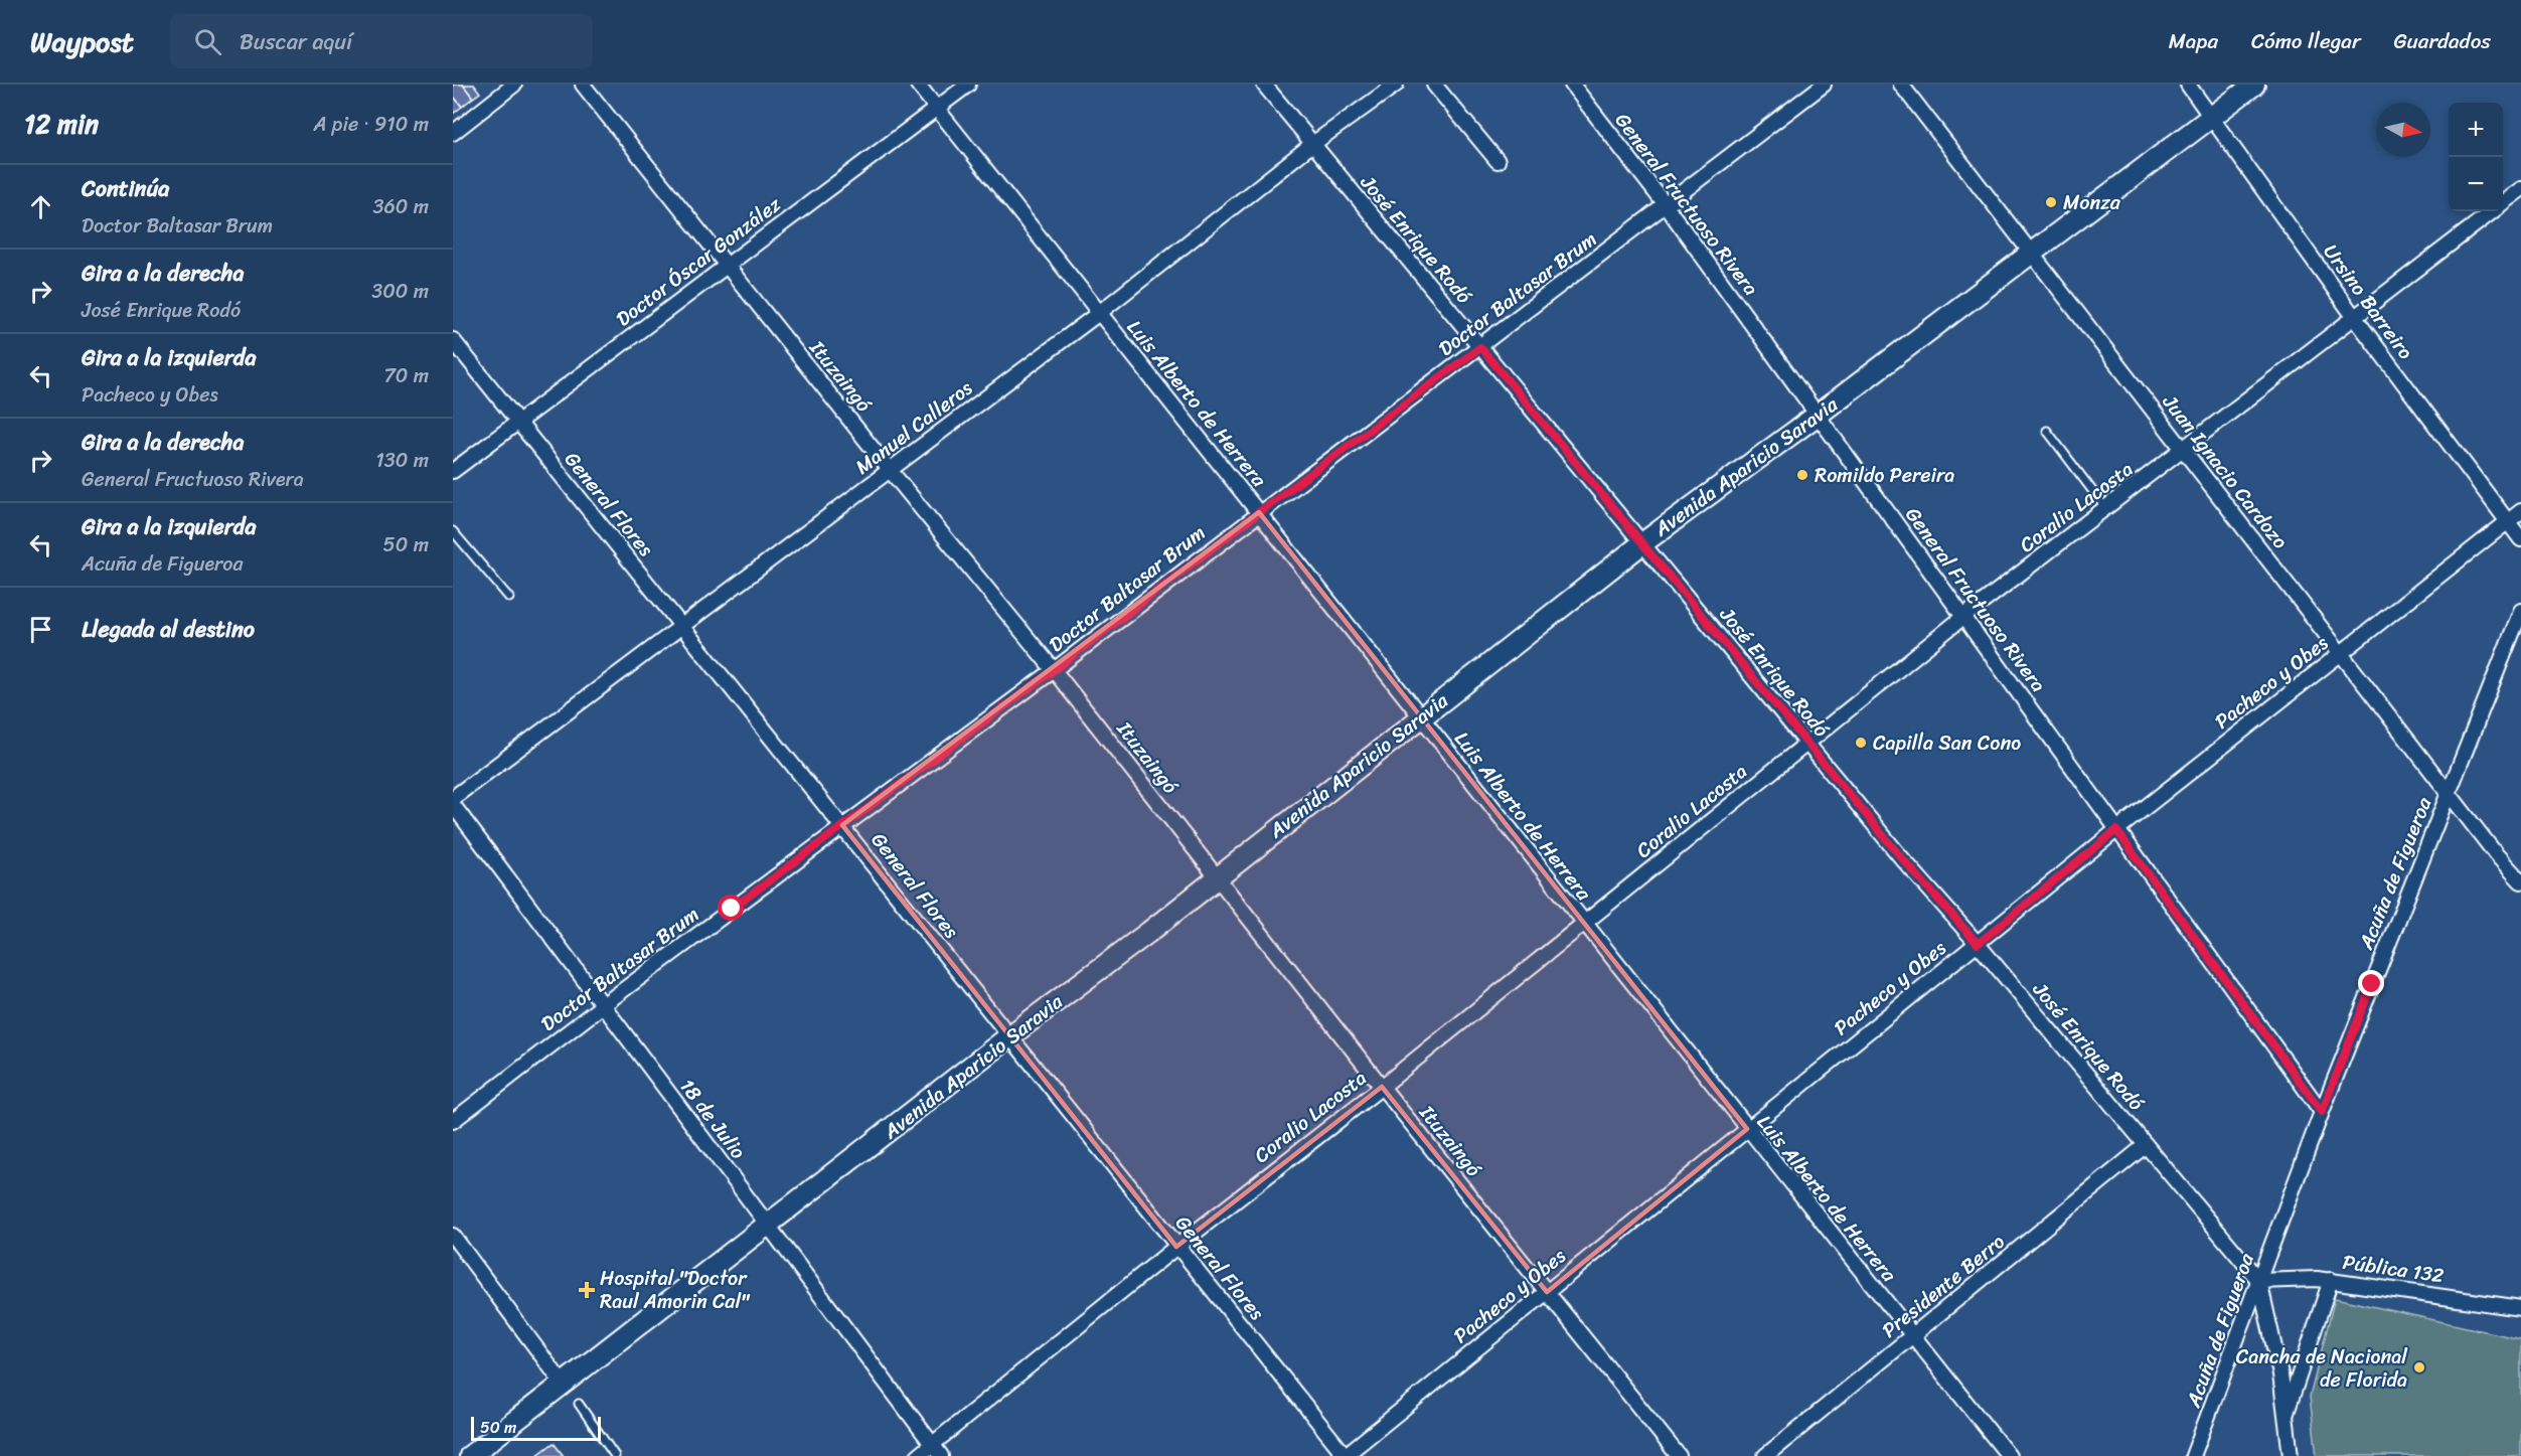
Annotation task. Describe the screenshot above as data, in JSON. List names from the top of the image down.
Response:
{
  "streets": {
    "street": [
      "General Fructuoso Rivera",
      "José Enrique Rodó",
      "Doctor Óscar González",
      "Doctor Baltasar Brum",
      "Ursino Barreiro",
      "Ituzaingó",
      "Luis Alberto de Herrera",
      "Manuel Calleros",
      "Avenida Aparicio Saravia",
      "Juan Ignacio Cardozo",
      "General Flores",
      "Coralio Lacosta",
      "Pacheco y Obes",
      "Acuña de Figueroa",
      "18 de Julio",
      "Pública 132",
      "Presidente Berro"
    ]
  },
  "crossings": [
    ["General Fructuoso Rivera", "Doctor Baltasar Brum"],
    ["General Fructuoso Rivera", "Avenida Aparicio Saravia"],
    ["General Fructuoso Rivera", "Coralio Lacosta"],
    ["General Fructuoso Rivera", "Pacheco y Obes"],
    ["General Fructuoso Rivera", "Acuña de Figueroa"],
    ["José Enrique Rodó", "Doctor Baltasar Brum"],
    ["José Enrique Rodó", "Manuel Calleros"],
    ["José Enrique Rodó", "Avenida Aparicio Saravia"],
    ["José Enrique Rodó", "Coralio Lacosta"],
    ["José Enrique Rodó", "Pacheco y Obes"],
    ["José Enrique Rodó", "Acuña de Figueroa"],
    ["José Enrique Rodó", "Pública 132"],
    ["José Enrique Rodó", "Presidente Berro"],
    ["Doctor Óscar González", "Ituzaingó"],
    ["Doctor Óscar González", "Luis Alberto de Herrera"],
    ["Doctor Óscar González", "General Flores"],
    ["Doctor Baltasar Brum", "Ituzaingó"],
    ["Doctor Baltasar Brum", "Luis Alberto de Herrera"],
    ["Doctor Baltasar Brum", "General Flores"],
    ["Doctor Baltasar Brum", "18 de Julio"],
    ["Ursino Barreiro", "Avenida Aparicio Saravia"],
    ["Ursino Barreiro", "Coralio Lacosta"],
    ["Ursino Barreiro", "Pacheco y Obes"],
    ["Ituzaingó", "Manuel Calleros"],
    ["Ituzaingó", "Avenida Aparicio Saravia"],
    ["Ituzaingó", "Coralio Lacosta"],
    ["Ituzaingó", "Pacheco y Obes"],
    ["Luis Alberto de Herrera", "Manuel Calleros"],
    ["Luis Alberto de Herrera", "Avenida Aparicio Saravia"],
    ["Luis Alberto de Herrera", "Coralio Lacosta"],
    ["Luis Alberto de Herrera", "Pacheco y Obes"],
    ["Luis Alberto de Herrera", "Presidente Berro"],
    ["Manuel Calleros", "General Flores"],
    ["Avenida Aparicio Saravia", "Juan Ignacio Cardozo"],
    ["Avenida Aparicio Saravia", "General Flores"],
    ["Avenida Aparicio Saravia", "18 de Julio"],
    ["Juan Ignacio Cardozo", "Coralio Lacosta"],
    ["Juan Ignacio Cardozo", "Pacheco y Obes"],
    ["Juan Ignacio Cardozo", "Acuña de Figueroa"],
    ["General Flores", "Coralio Lacosta"],
    ["General Flores", "Pacheco y Obes"],
    ["Coralio Lacosta", "18 de Julio"],
    ["Acuña de Figueroa", "Pública 132"]
  ],
  "places": {
    "other": [
      "Monza",
      "Romildo Pereira",
      "Capilla San Cono",
      "Cancha de Nacional de Florida"
    ],
    "health": ["Hospital \"Doctor Raul Amorin Cal\""]
  },
  "scale_bar": "50 m",
  "north": "right",
  "page": {
    "header": "Waypost",
    "search": "Buscar aquí",
    "nav": ["Mapa", "Cómo llegar", "Guardados"],
    "heading": ["12 min", "A pie · 910 m"],
    "map_buttons": ["+", "−"],
    "list": [
      ["Continúa", "Doctor Baltasar Brum", "360 m"],
      ["Gira a la derecha", "José Enrique Rodó", "300 m"],
      ["Gira a la izquierda", "Pacheco y Obes", "70 m"],
      ["Gira a la derecha", "General Fructuoso Rivera", "130 m"],
      ["Gira a la izquierda", "Acuña de Figueroa", "50 m"],
      "Llegada al destino"
    ],
    "scale": "50 m"
  }
}
